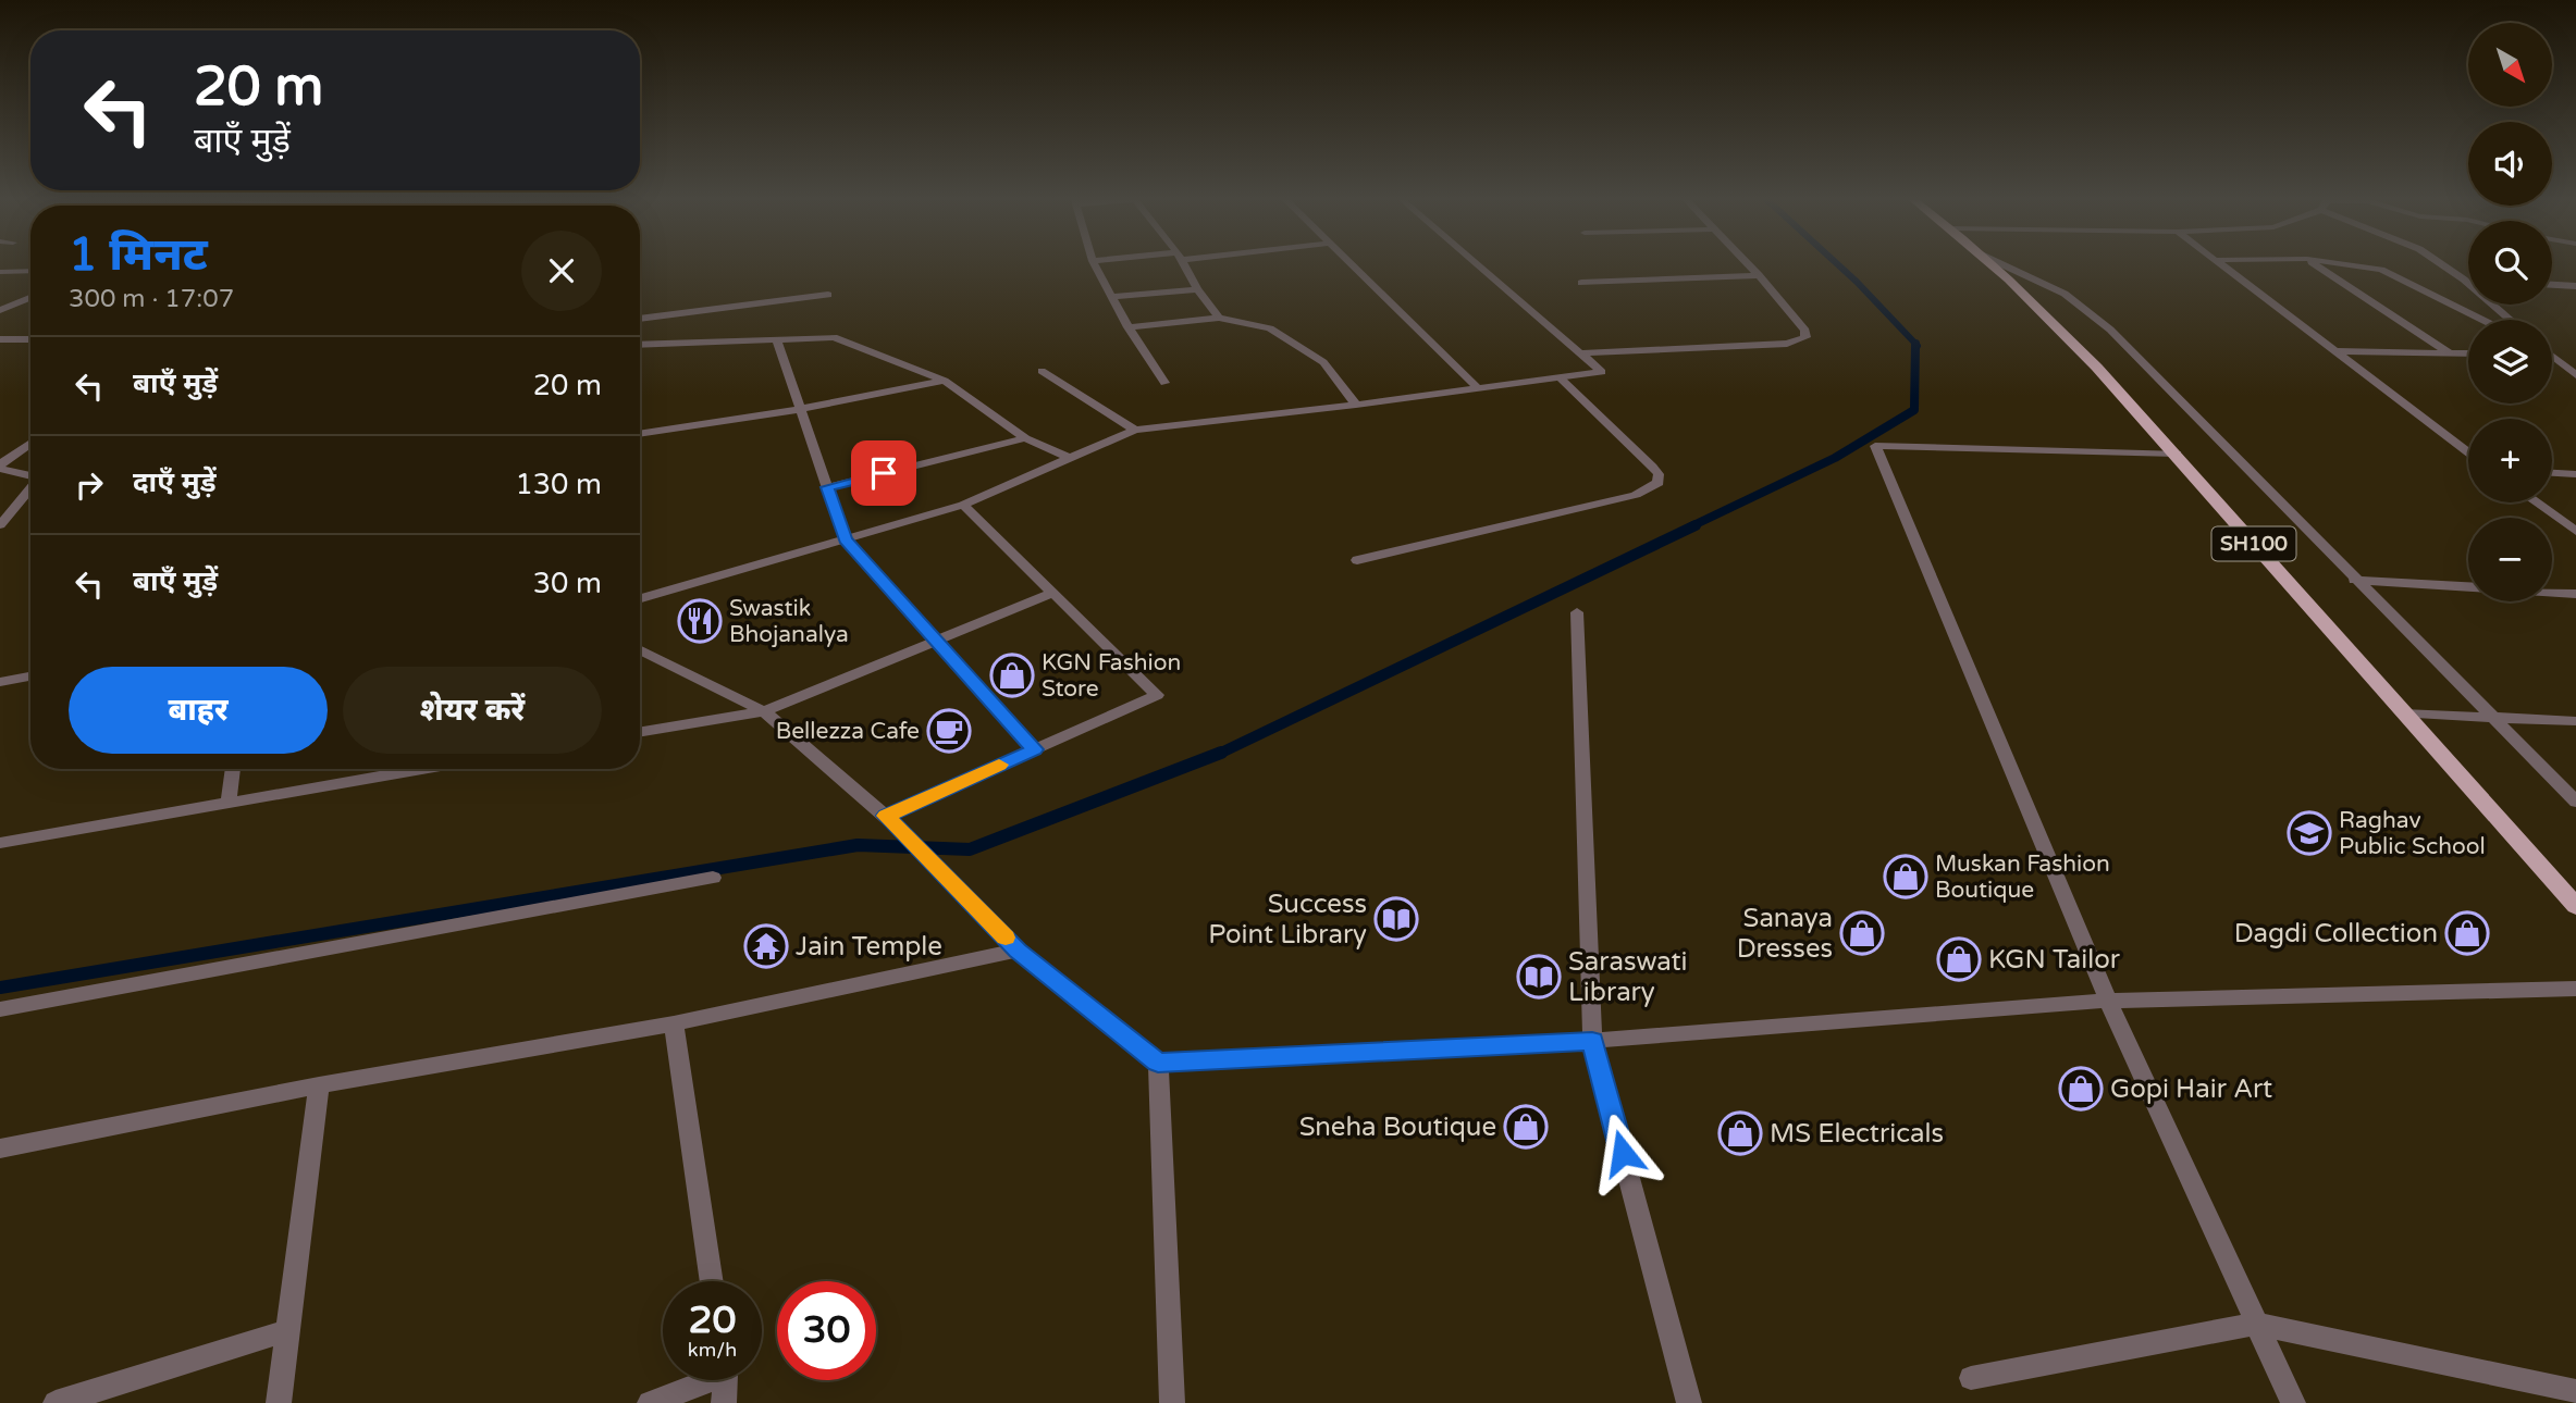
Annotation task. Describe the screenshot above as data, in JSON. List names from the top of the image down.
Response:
{
  "streets": {
    "main road": ["SH100"]
  },
  "places": {
    "restaurant": ["Swastik Bhojanalya"],
    "shop": [
      "KGN Fashion Store",
      "Muskan Fashion Boutique",
      "Sanaya Dresses",
      "Dagdi Collection",
      "KGN Tailor",
      "Gopi Hair Art",
      "Sneha Boutique",
      "MS Electricals"
    ],
    "cafe": ["Bellezza Cafe"],
    "school or university": ["Raghav Public School"],
    "library": ["Success Point Library", "Saraswati Library"],
    "temple": ["Jain Temple"]
  },
  "north": "bottom right",
  "page": {
    "map_buttons": ["+", "−"],
    "turn": ["20 m", "बाएँ मुड़ें"],
    "heading": ["1 मिनट", "300 m · 17:07"],
    "list": [
      {
        "name": "बाएँ मुड़ें",
        "value": "20 m"
      },
      {
        "name": "दाएँ मुड़ें",
        "value": "130 m"
      },
      {
        "name": "बाएँ मुड़ें",
        "value": "30 m"
      }
    ],
    "buttons": ["बाहर", "शेयर करें"],
    "speed": "20 km/h",
    "limit": "30"
  }
}
